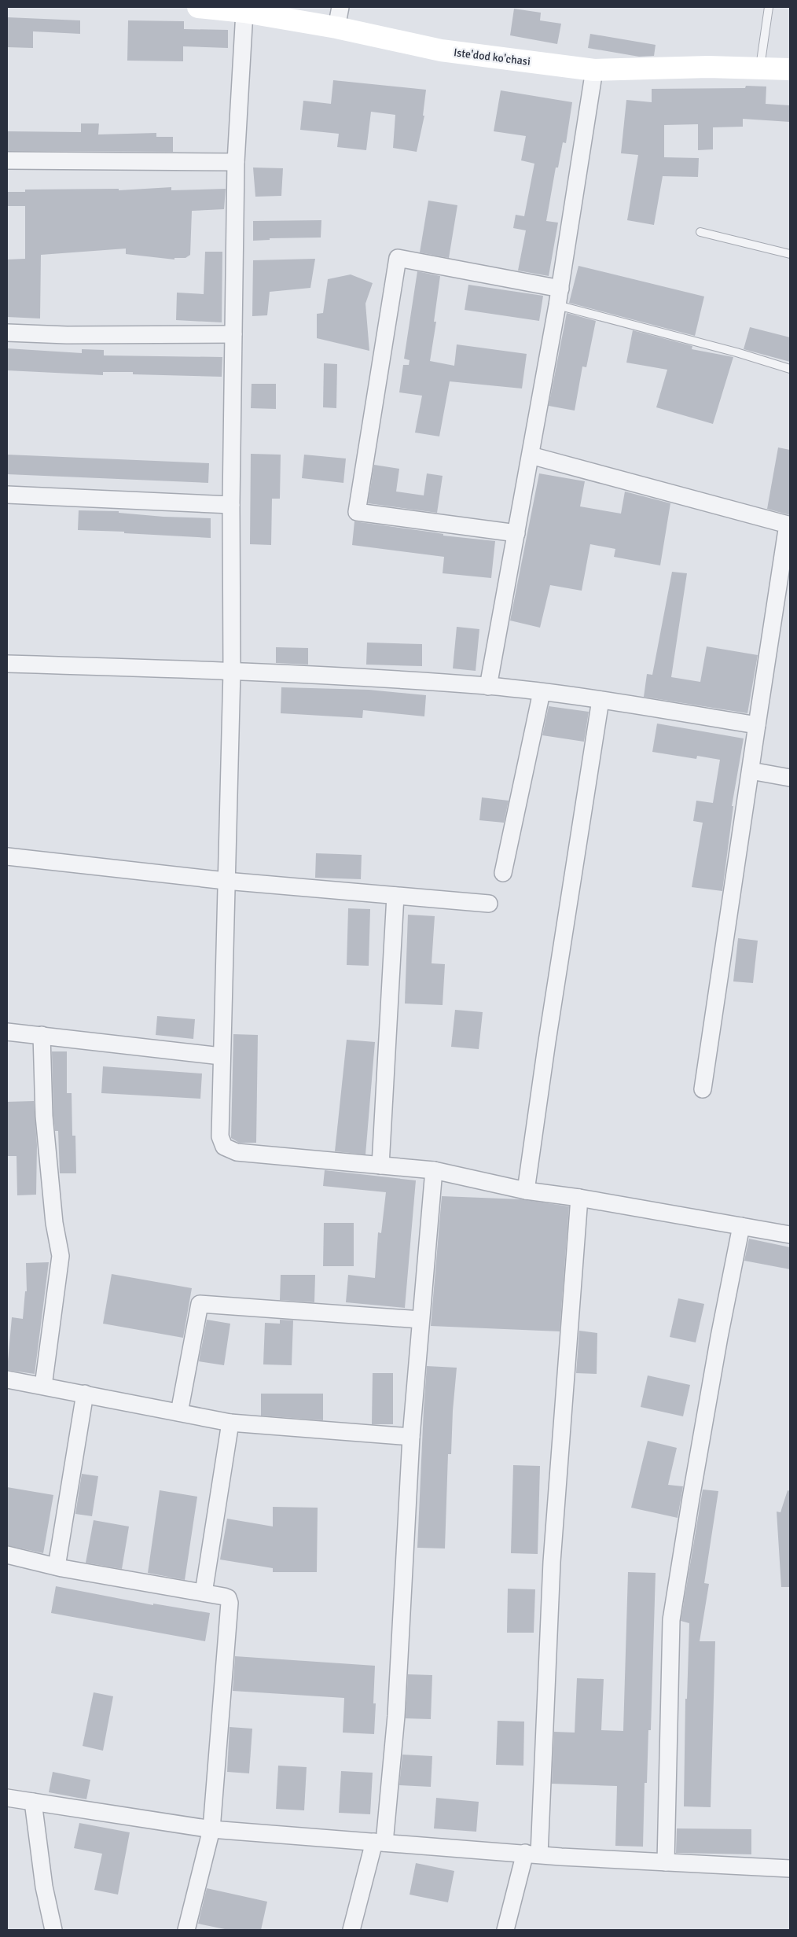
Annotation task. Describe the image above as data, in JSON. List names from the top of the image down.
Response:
{
  "streets": {
    "street": ["Iste'dod ko'chasi"]
  }
}
